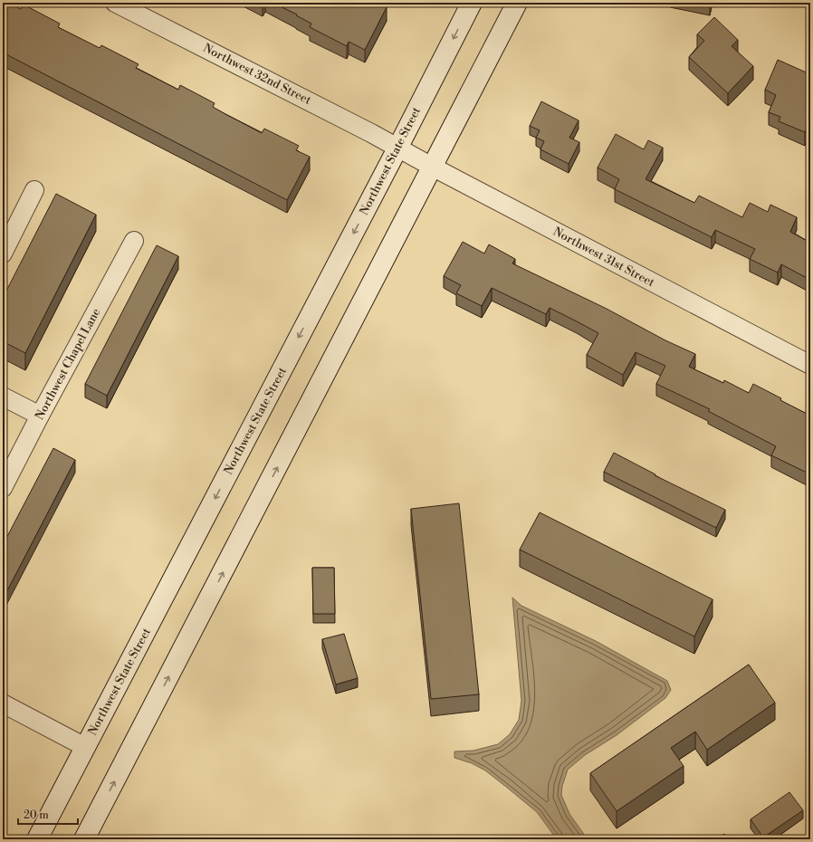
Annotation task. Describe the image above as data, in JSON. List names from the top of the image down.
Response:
{
  "streets": {
    "main road": ["Northwest State Street"],
    "street": ["Northwest 32nd Street", "Northwest 31st Street", "Northwest Chapel Lane"]
  },
  "crossings": [
    ["Northwest 32nd Street", "Northwest State Street"],
    ["Northwest 32nd Street", "Northwest 31st Street"],
    ["Northwest State Street", "Northwest 31st Street"]
  ],
  "scale_bar": "20 m"
}
